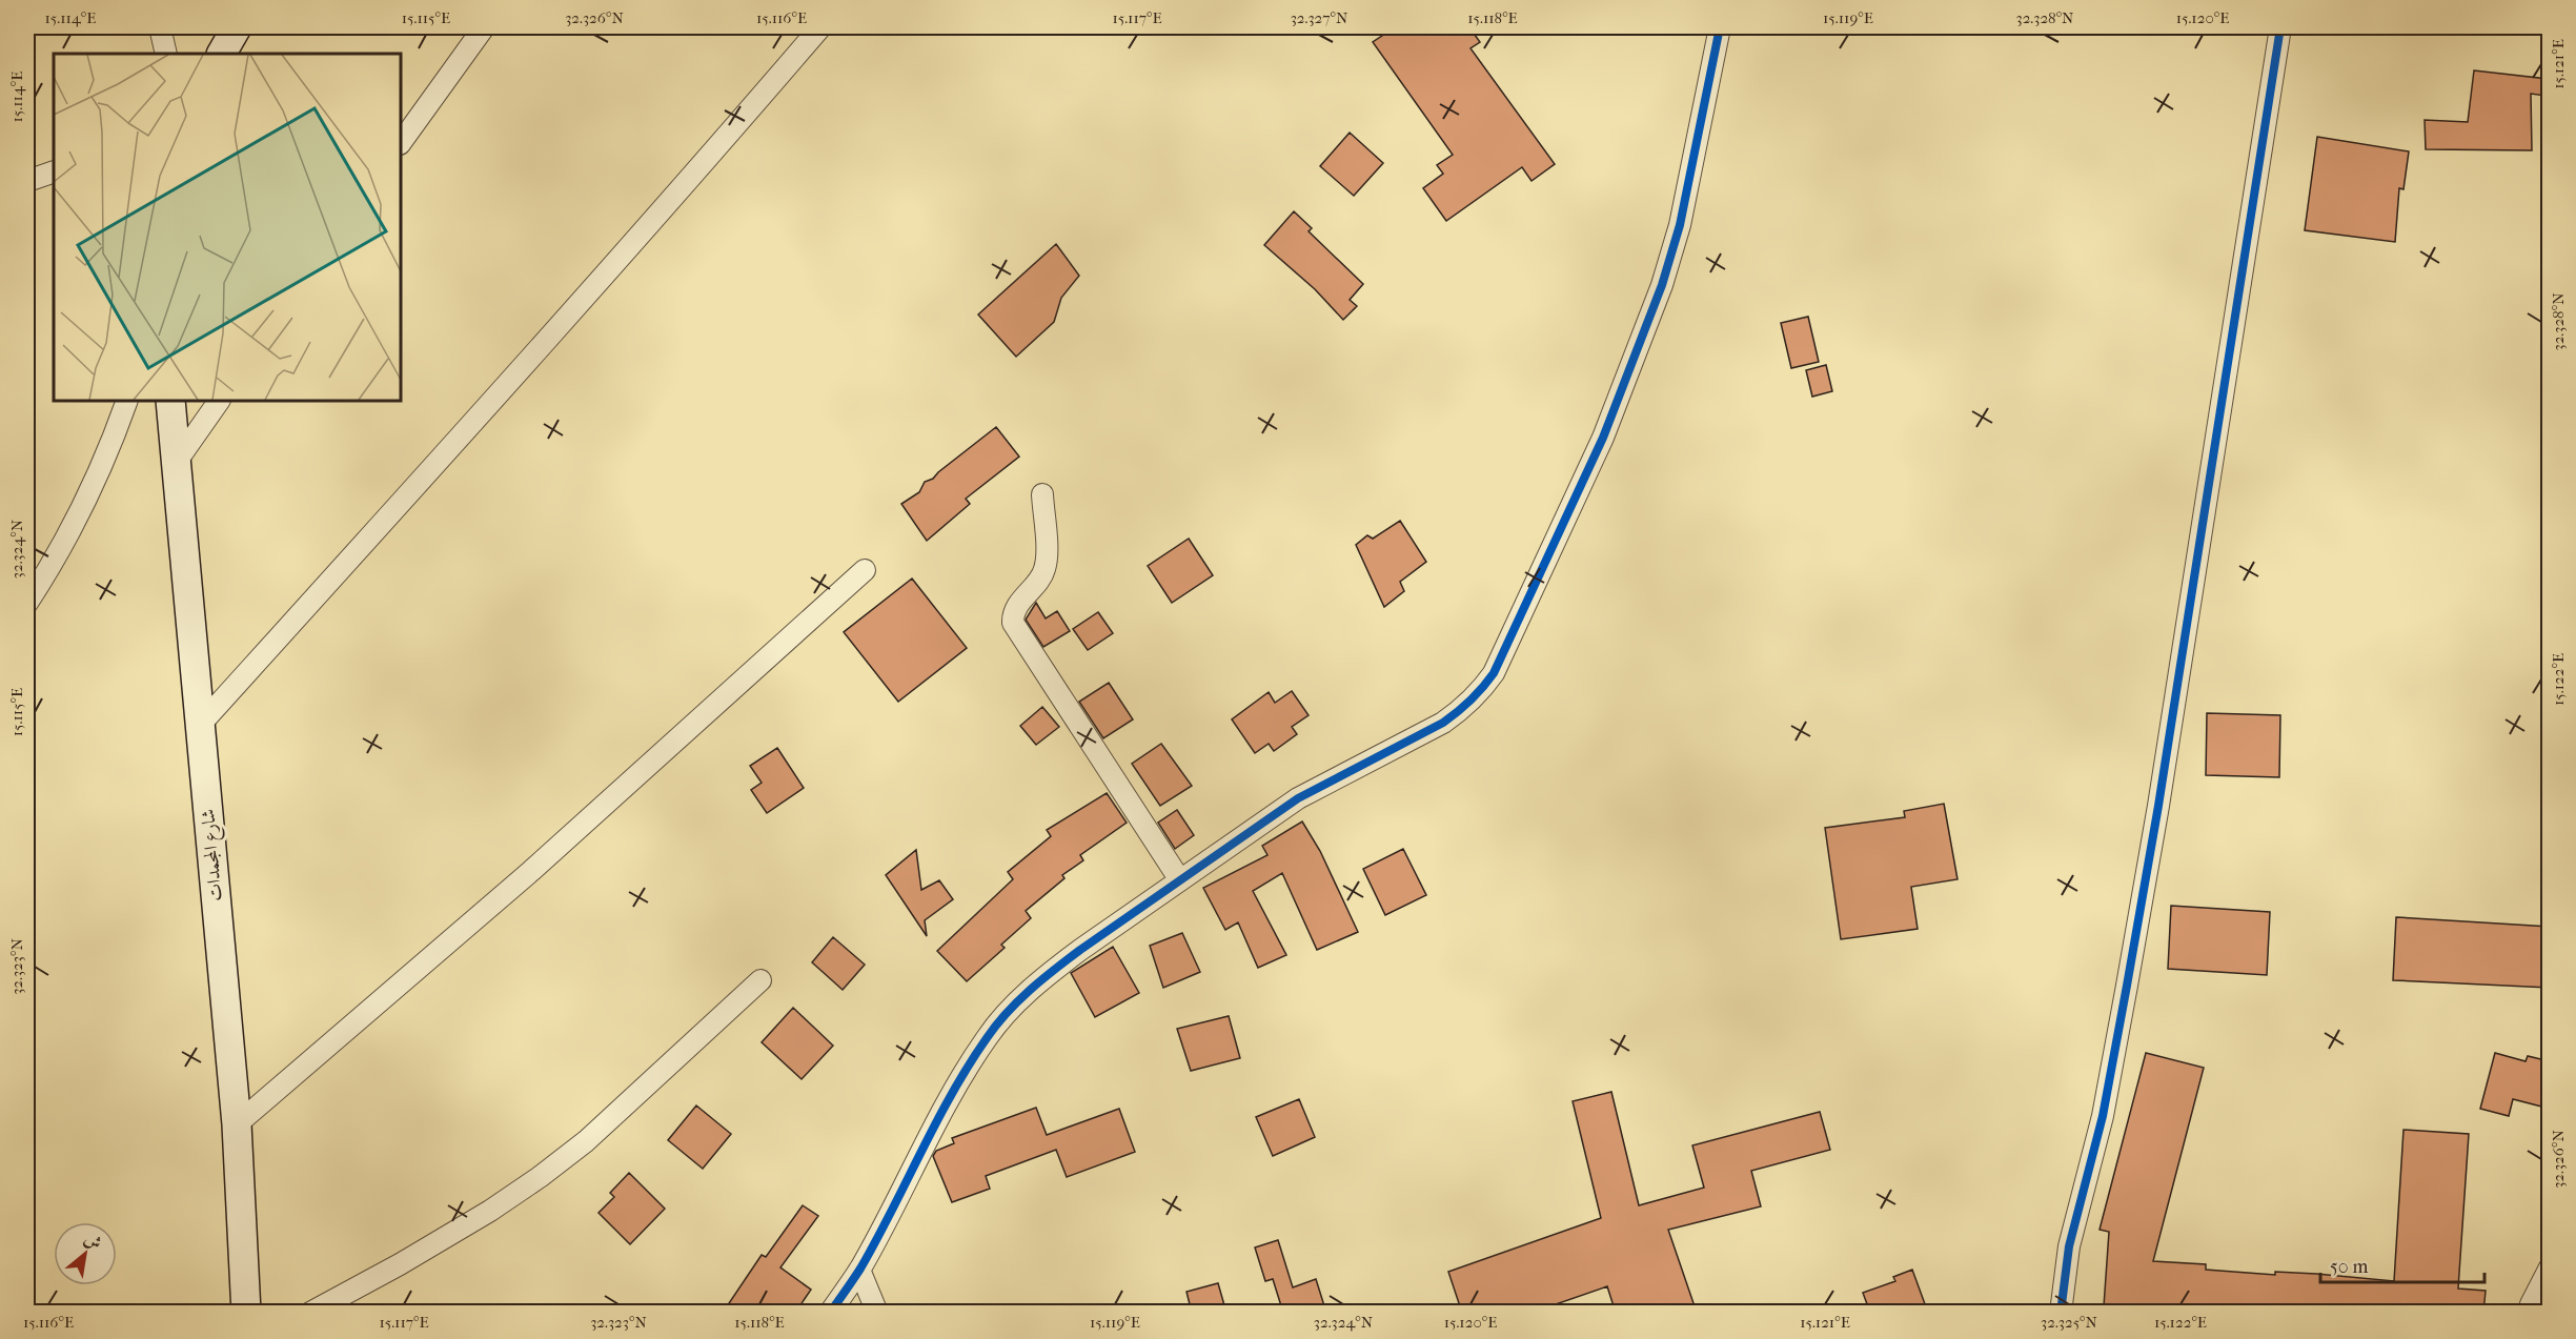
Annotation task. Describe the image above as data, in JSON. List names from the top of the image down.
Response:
{
  "streets": {
    "main road": ["شارع المجمدات"]
  },
  "scale_bar": "50 m",
  "north": "top right",
  "coordinates": [
    "15.114°E",
    "15.115°E",
    "32.326°N",
    "15.116°E",
    "15.117°E",
    "32.327°N",
    "15.118°E",
    "15.119°E",
    "32.328°N",
    "15.120°E",
    "15.121°E",
    "32.324°N",
    "15.122°E",
    "32.323°N",
    "32.325°N"
  ]
}
